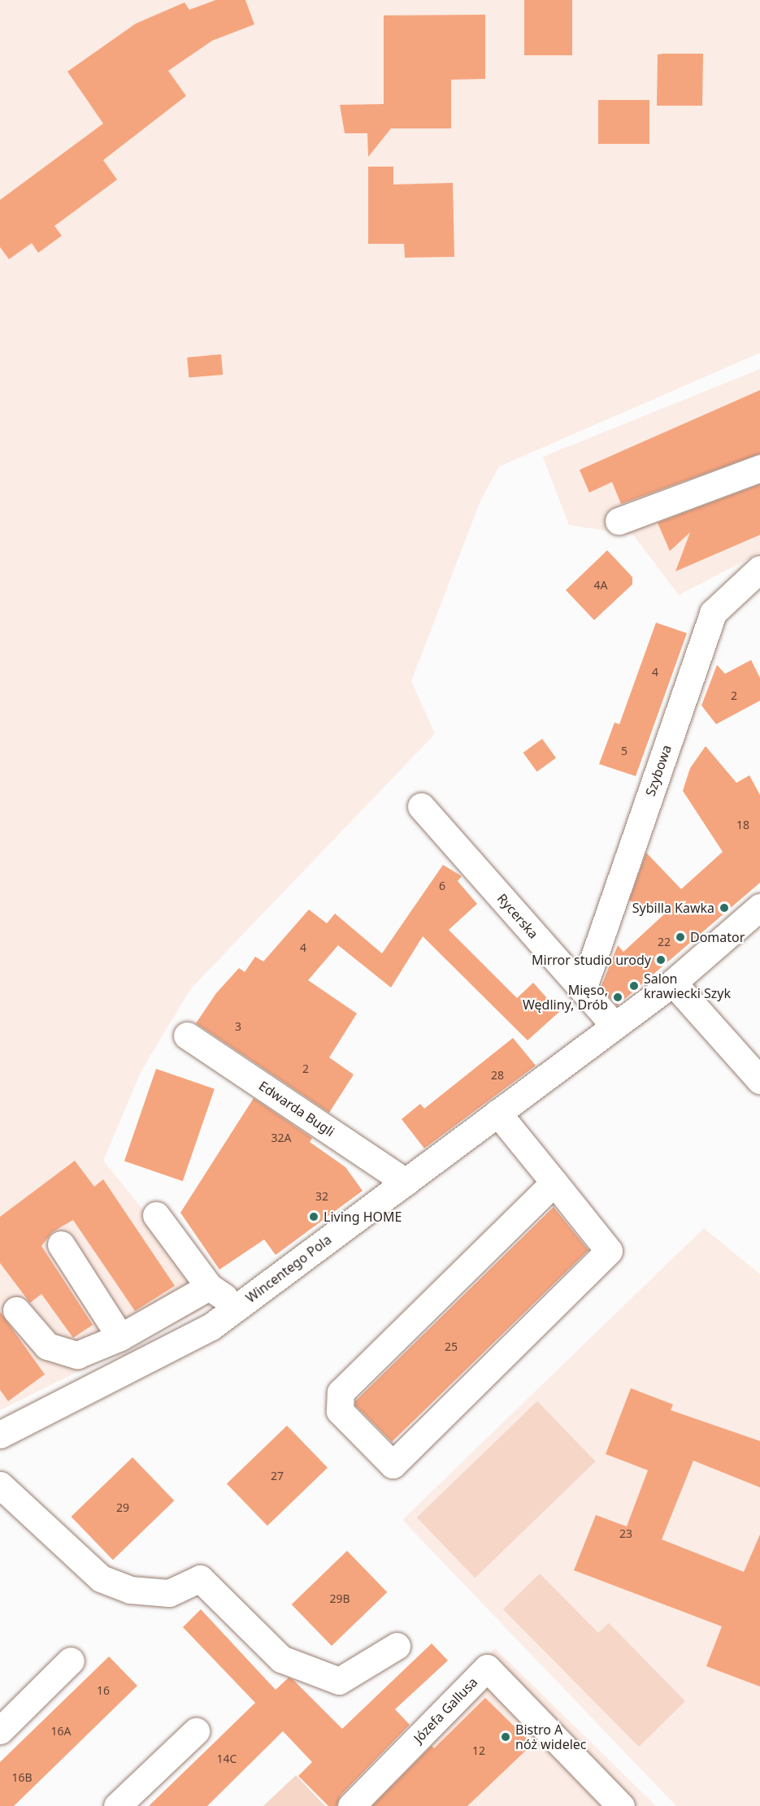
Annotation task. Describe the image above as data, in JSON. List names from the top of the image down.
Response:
{
  "streets": {
    "street": [
      "Szybowa",
      "Rycerska",
      "Edwarda Bugli",
      "Wincentego Pola",
      "Józefa Gallusa"
    ]
  },
  "crossings": [
    ["Szybowa", "Rycerska"],
    ["Rycerska", "Wincentego Pola"],
    ["Edwarda Bugli", "Wincentego Pola"]
  ],
  "places": [
    "Sybilla Kawka",
    "Domator",
    "Mirror studio urody",
    "Salon krawiecki Szyk",
    "Mięso, Wędliny, Drób",
    "Living HOME",
    "Bistro A nóż widelec"
  ],
  "house_numbers": [
    "4A",
    "4",
    "2",
    "5",
    "18",
    "6",
    "22",
    "4",
    "3",
    "2",
    "28",
    "32A",
    "32",
    "25",
    "27",
    "29",
    "23",
    "29B",
    "16",
    "16A",
    "12",
    "14C",
    "16B"
  ]
}
